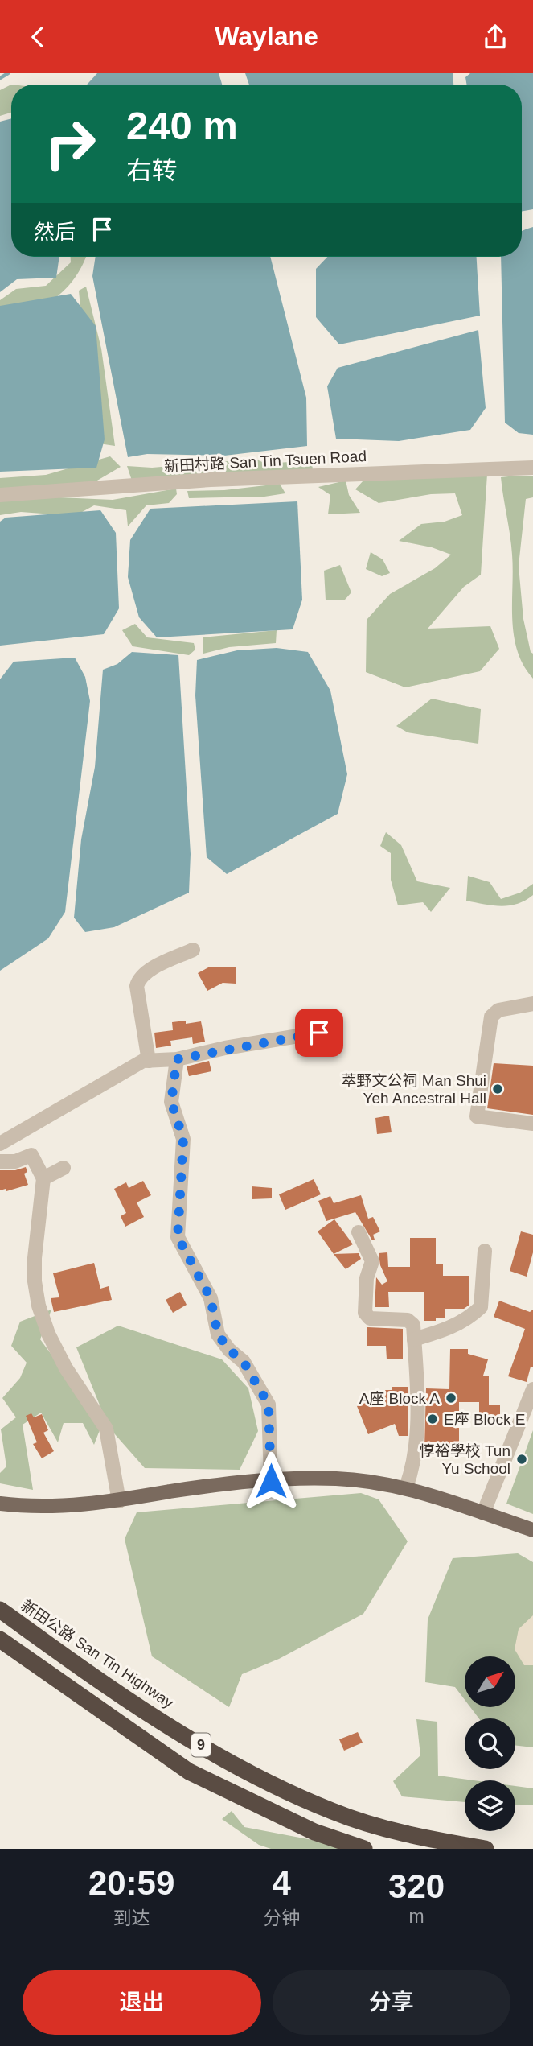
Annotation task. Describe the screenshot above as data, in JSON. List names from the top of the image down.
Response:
{
  "streets": {
    "highway": ["新田公路 San Tin Highway", "9"],
    "street": ["新田村路 San Tin Tsuen Road"]
  },
  "places": [
    "萃野文公祠 Man Shui Yeh Ancestral Hall",
    "A座 Block A",
    "E座 Block E",
    "惇裕學校 Tun Yu School"
  ],
  "north": "top right",
  "page": {
    "header": "Waylane",
    "turn": ["240 m", "右转"],
    "then": "然后",
    "eta": [
      "20:59",
      "到达",
      "4",
      "分钟",
      "320",
      "m"
    ],
    "buttons": ["退出", "分享"]
  }
}
